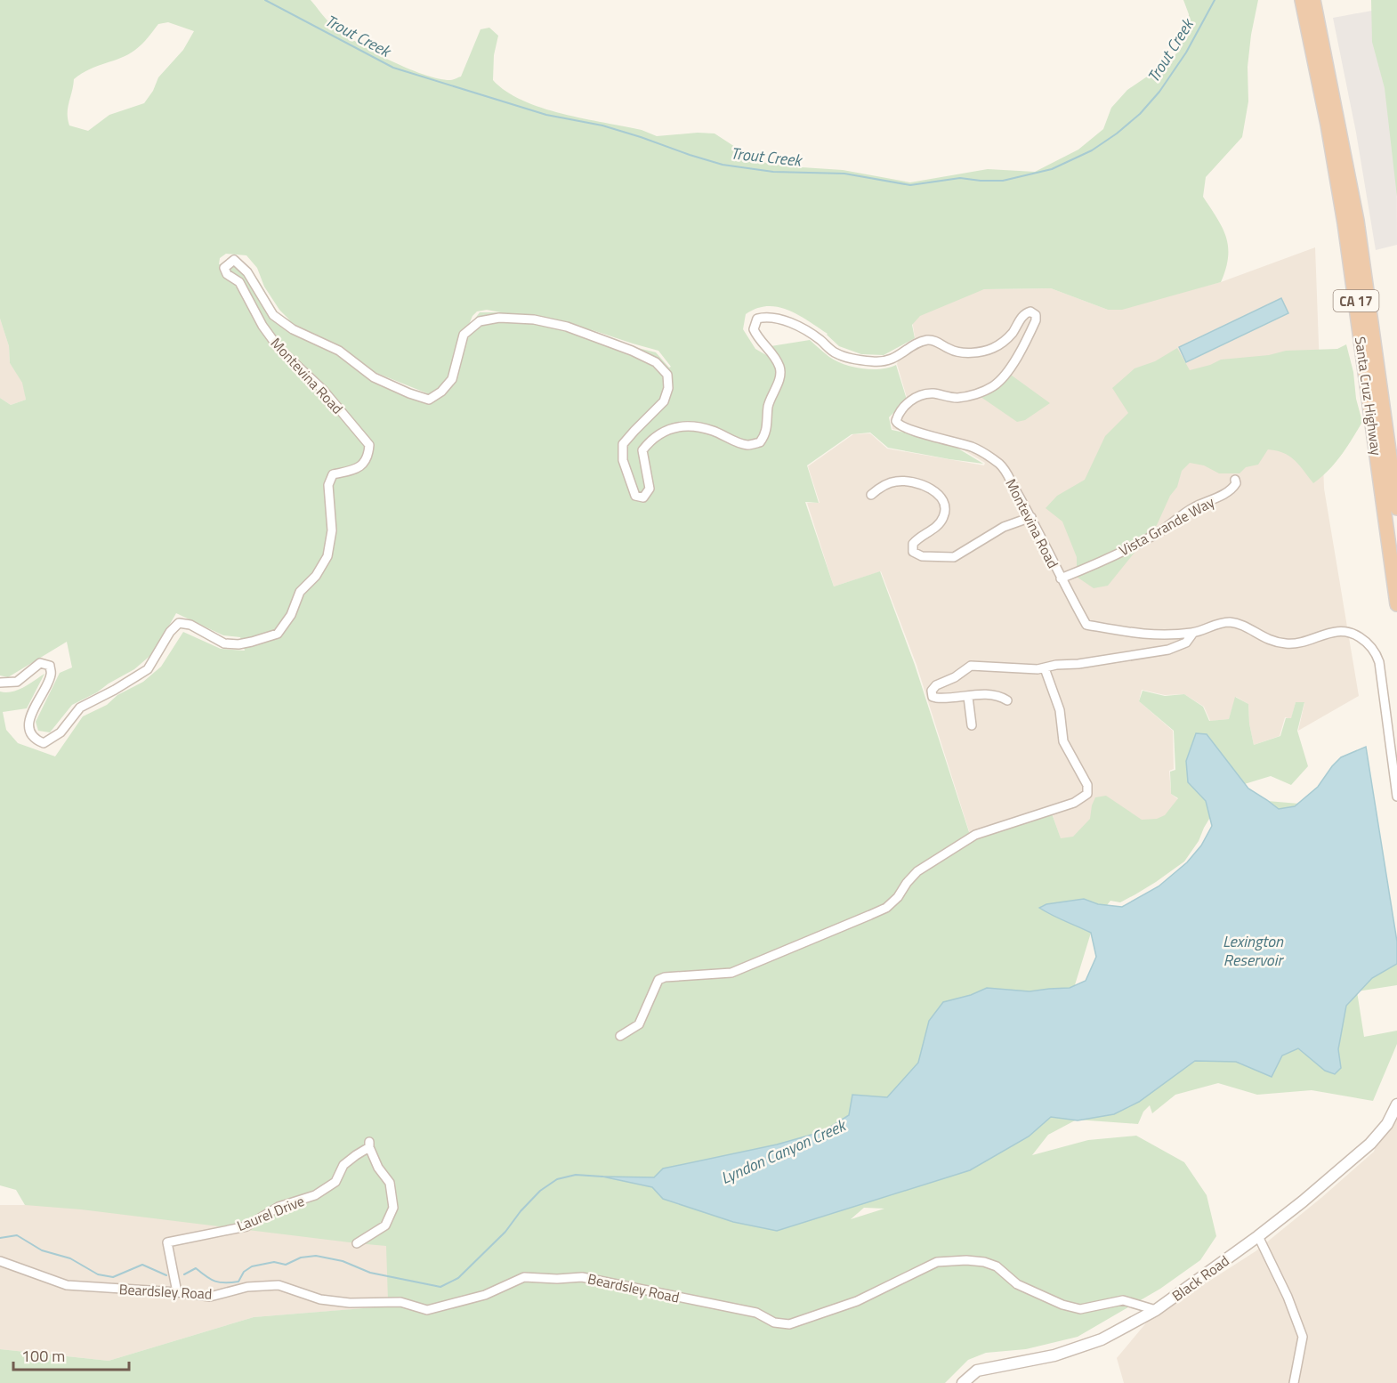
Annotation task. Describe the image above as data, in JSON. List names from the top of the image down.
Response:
{
  "streets": {
    "highway": ["CA 17", "Santa Cruz Highway"],
    "street": [
      "Montevina Road",
      "Vista Grande Way",
      "Laurel Drive",
      "Black Road",
      "Beardsley Road"
    ]
  },
  "crossings": [
    ["Montevina Road", "Vista Grande Way"],
    ["Laurel Drive", "Beardsley Road"],
    ["Black Road", "Beardsley Road"]
  ],
  "water": ["Trout Creek", "Lexington Reservoir", "Lyndon Canyon Creek"],
  "scale_bar": "100 m"
}
